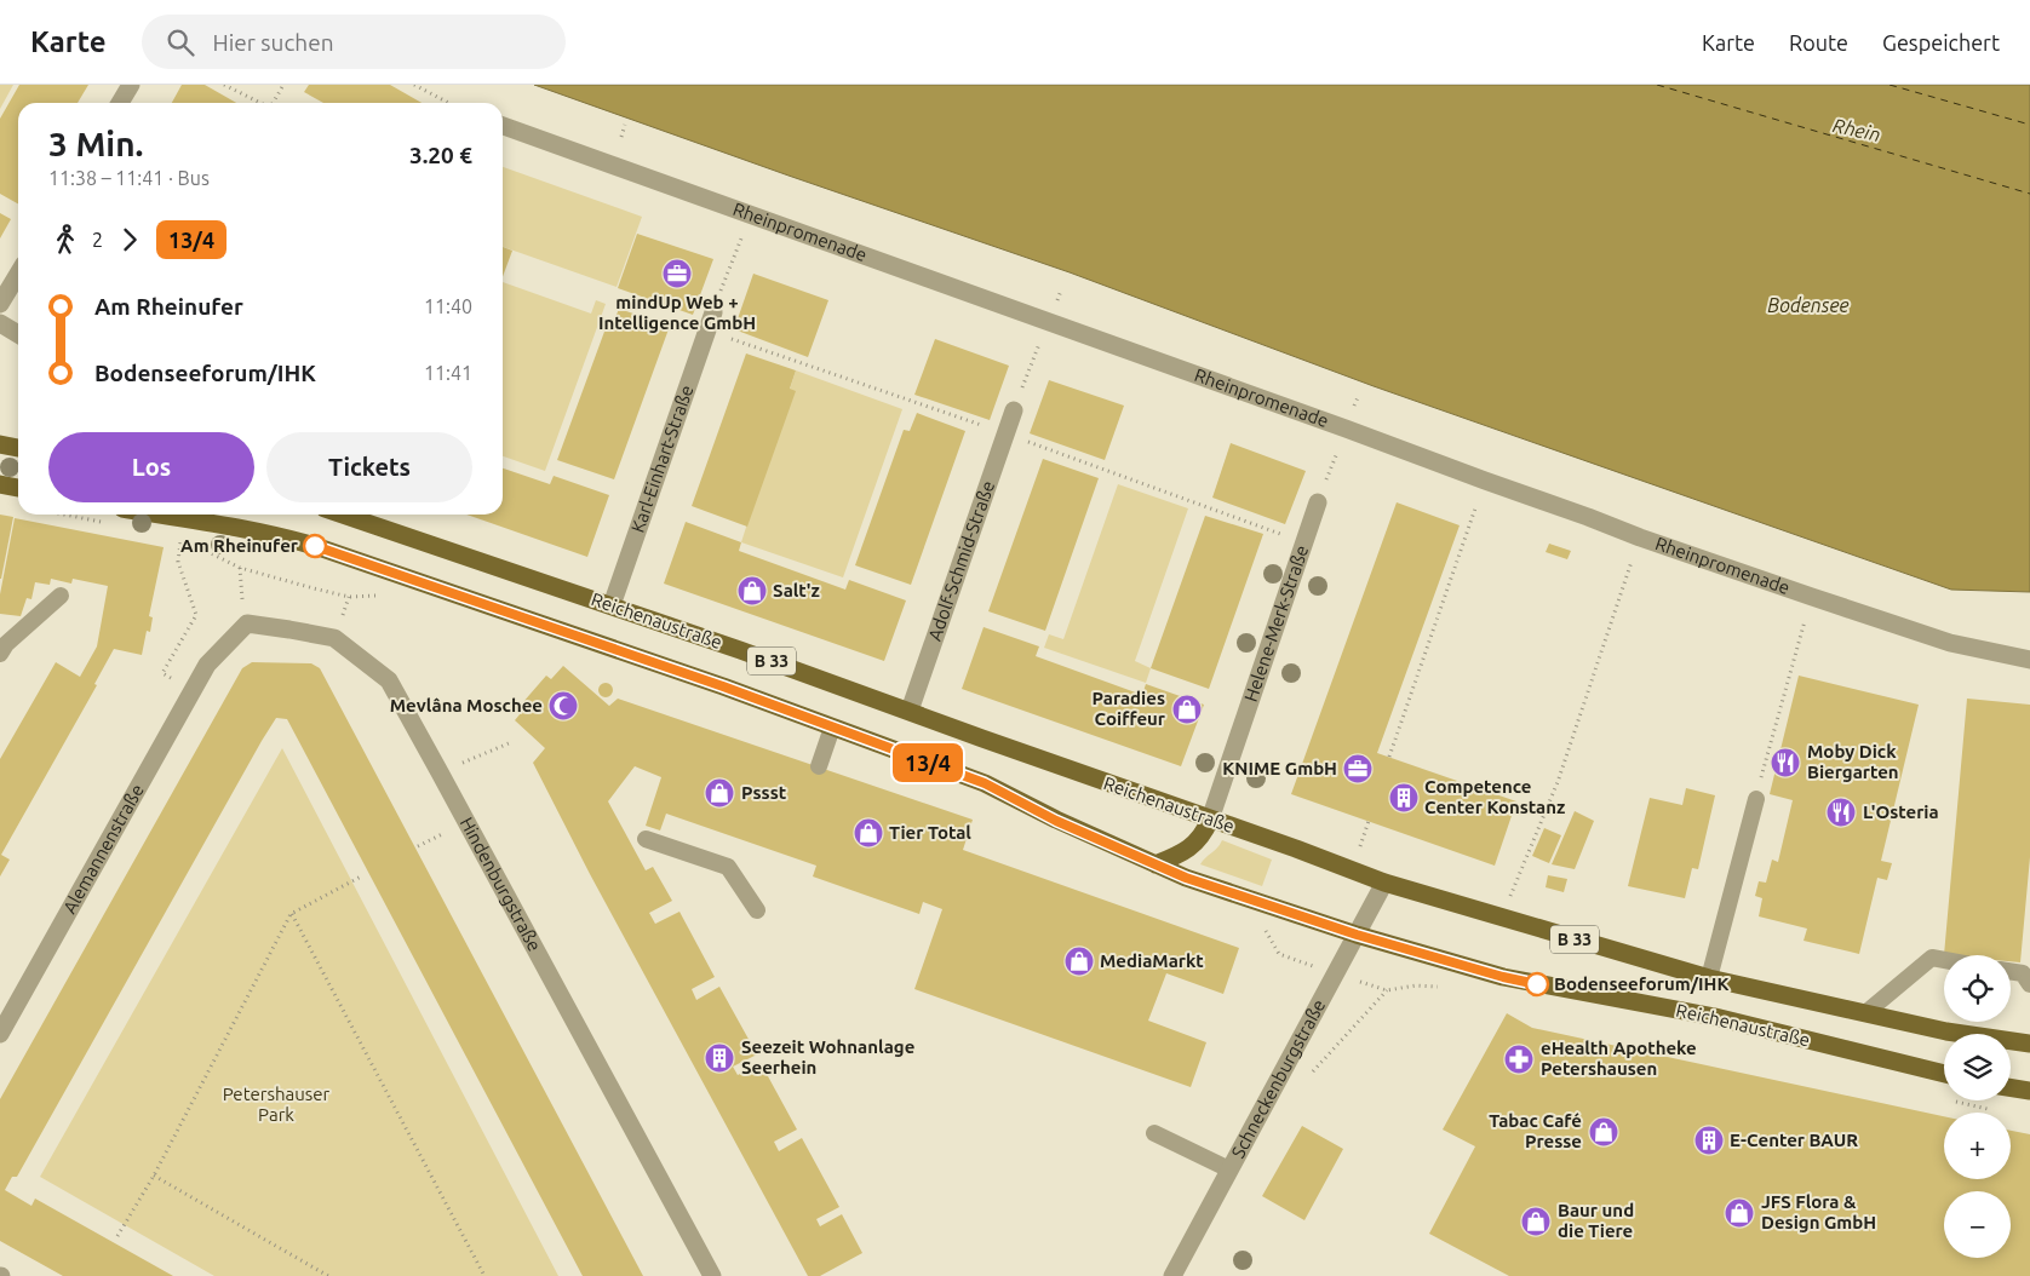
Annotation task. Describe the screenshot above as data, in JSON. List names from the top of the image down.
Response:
{
  "streets": {
    "main road": ["Reichenaustraße", "B 33"],
    "street": [
      "Rheinpromenade",
      "Karl-Einhart-Straße",
      "Adolf-Schmid-Straße",
      "Helene-Merk-Straße",
      "Alemannenstraße",
      "Hindenburgstraße",
      "Schneckenburgstraße"
    ]
  },
  "crossings": [
    ["Karl-Einhart-Straße", "Reichenaustraße"],
    ["Adolf-Schmid-Straße", "Reichenaustraße"],
    ["Reichenaustraße", "Helene-Merk-Straße"],
    ["Reichenaustraße", "Schneckenburgstraße"],
    ["Alemannenstraße", "Hindenburgstraße"]
  ],
  "water": ["Rhein", "Bodensee"],
  "parks": ["Petershauser Park"],
  "places": {
    "office": ["mindUp Web + Intelligence GmbH", "KNIME GmbH"],
    "other": ["Am Rheinufer", "Bodenseeforum/IHK"],
    "shop": [
      "Salt'z",
      "Paradies Coiffeur",
      "Pssst",
      "Tier Total",
      "MediaMarkt",
      "Tabac Café Presse",
      "JFS Flora & Design GmbH",
      "Baur und die Tiere"
    ],
    "mosque": ["Mevlâna Moschee"],
    "restaurant": ["Moby Dick Biergarten", "L'Osteria"],
    "building": ["Competence Center Konstanz", "Seezeit Wohnanlage Seerhein", "E-Center BAUR"],
    "pharmacy": ["eHealth Apotheke Petershausen"]
  },
  "lines": ["bus line 13/4"],
  "page": {
    "header": "Karte",
    "search": "Hier suchen",
    "nav": ["Karte", "Route", "Gespeichert"],
    "on_map": "13/4",
    "heading": ["3 Min.", "11:38 – 11:41 · Bus", "3.20 €"],
    "legs": ["2", "13/4"],
    "list": [
      {
        "name": "Am Rheinufer",
        "value": "11:40"
      },
      {
        "name": "Bodenseeforum/IHK",
        "value": "11:41"
      }
    ],
    "buttons": ["Los", "Tickets"],
    "map_buttons": ["+", "−"]
  }
}
